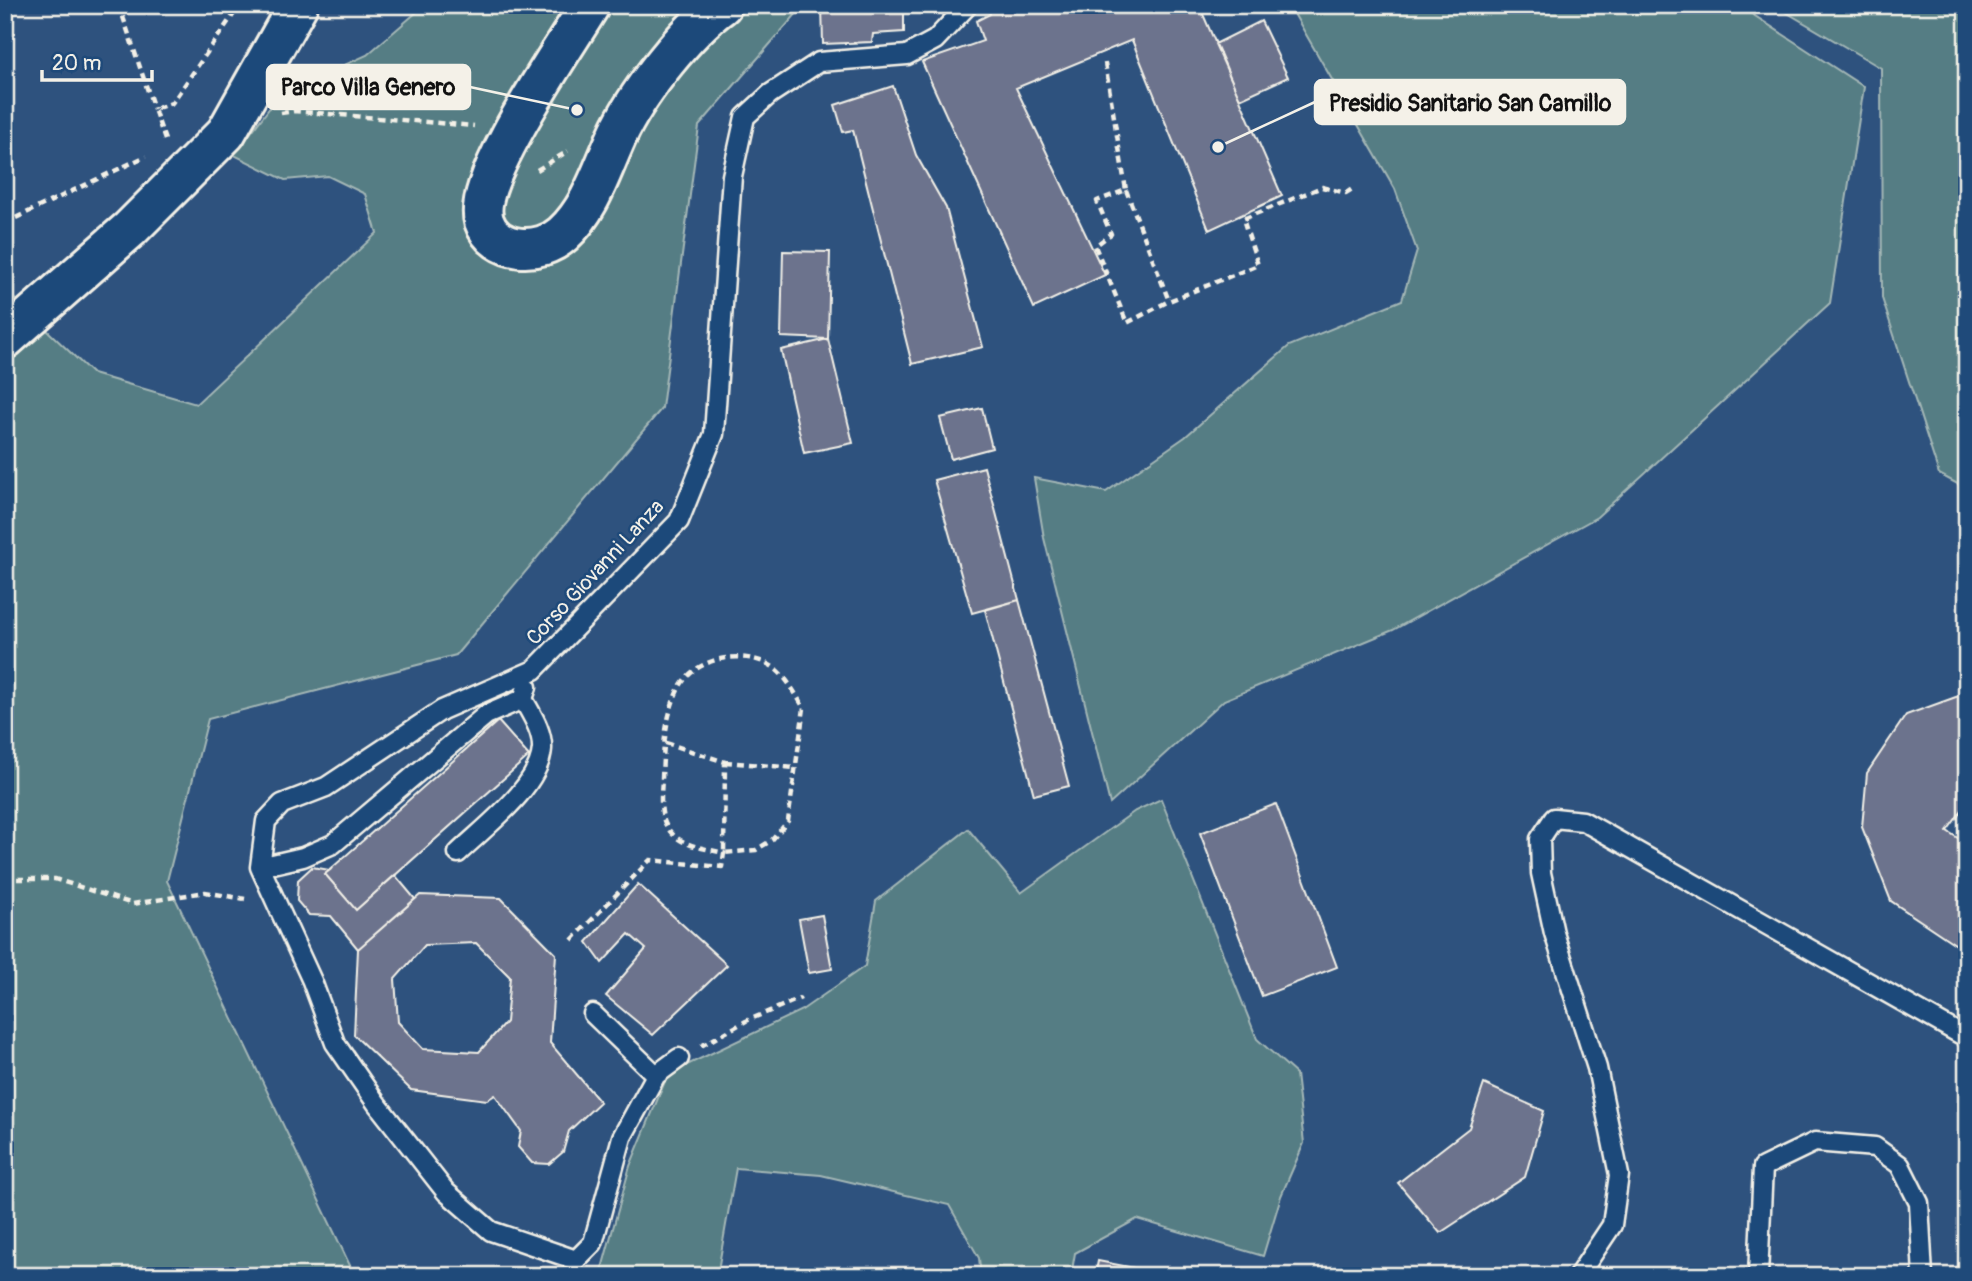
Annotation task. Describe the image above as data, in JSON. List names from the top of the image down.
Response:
{
  "streets": {
    "lane": ["Corso Giovanni Lanza"]
  },
  "places": ["Parco Villa Genero", "Presidio Sanitario San Camillo"],
  "scale_bar": "20 m"
}
